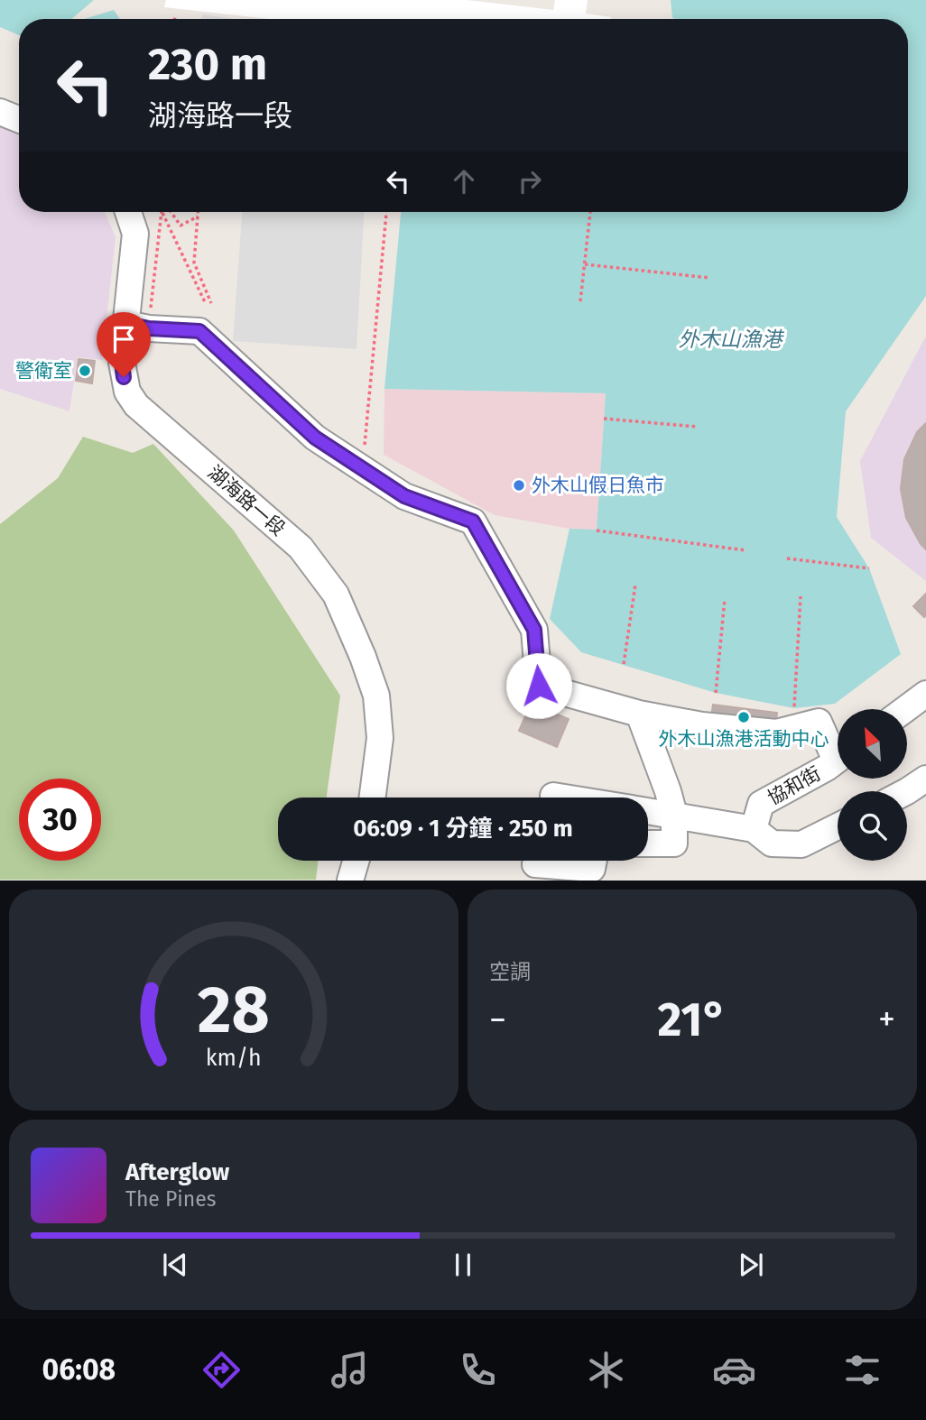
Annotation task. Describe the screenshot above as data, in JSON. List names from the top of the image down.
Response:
{
  "streets": {
    "street": ["湖海路一段", "協和街"]
  },
  "water": ["外木山漁港"],
  "places": ["警衛室", "外木山假日魚市", "外木山漁港活動中心"],
  "north": "top left",
  "page": {
    "turn": ["230 m", "湖海路一段"],
    "limit": "30",
    "trip": "06:09 · 1 分鐘 · 250 m",
    "tile": "空調",
    "heat": ["−", "21°", "+"],
    "song": ["Afterglow", "The Pines"],
    "tabs": "06:08",
    "gauge": ["28", "km/h"]
  }
}
